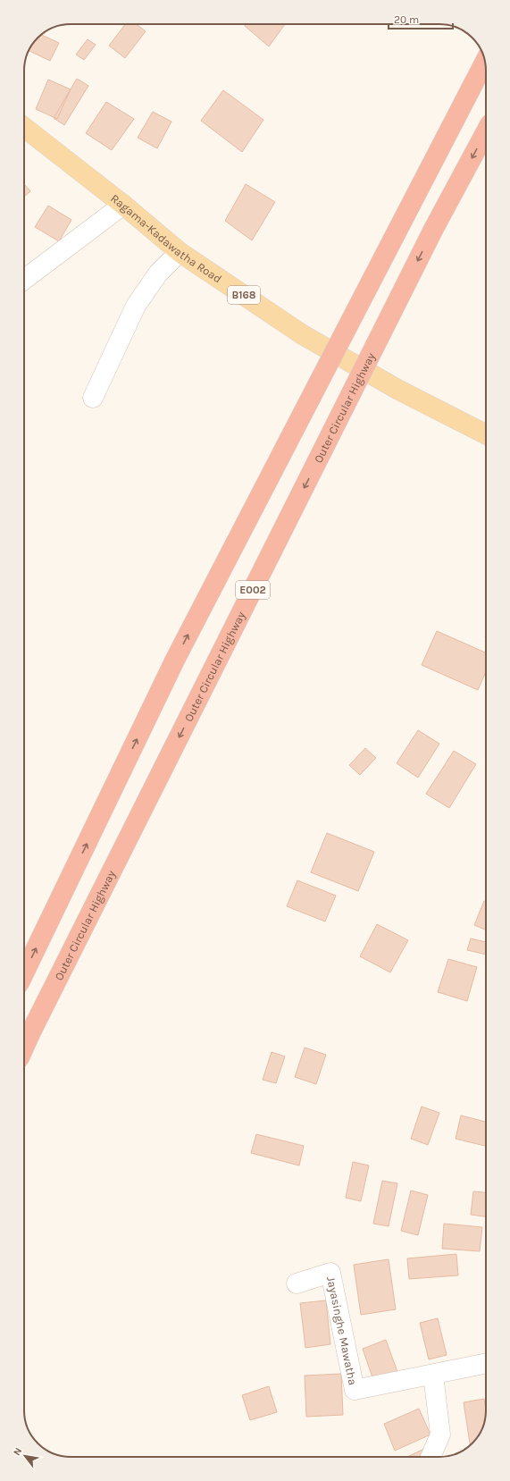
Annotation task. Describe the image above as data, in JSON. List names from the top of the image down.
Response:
{
  "streets": {
    "highway": ["Outer Circular Highway", "E002"],
    "main road": ["Ragama-Kadawatha Road", "B168"],
    "street": ["Jayasinghe Mawatha"]
  },
  "scale_bar": "20 m",
  "north": "top left"
}
